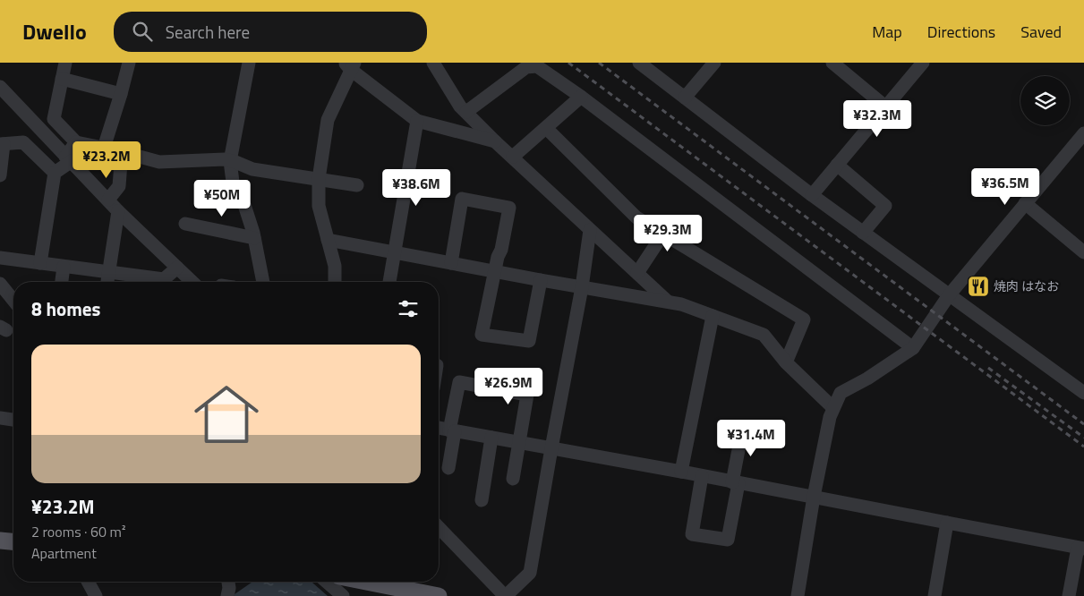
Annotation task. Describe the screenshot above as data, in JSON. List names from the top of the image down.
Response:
{
  "places": {
    "restaurant": ["焼肉 はなお"]
  },
  "page": {
    "header": "Dwello",
    "search": "Search here",
    "nav": ["Map", "Directions", "Saved"],
    "price": [
      "¥32.3M",
      "¥23.2M",
      "¥36.5M",
      "¥38.6M",
      "¥50M",
      "¥29.3M",
      "¥26.9M",
      "¥31.4M"
    ],
    "heading": "8 homes",
    "list": [
      {
        "name": "¥23.2M",
        "note": "2 rooms · 60 m² · Apartment"
      }
    ]
  }
}
